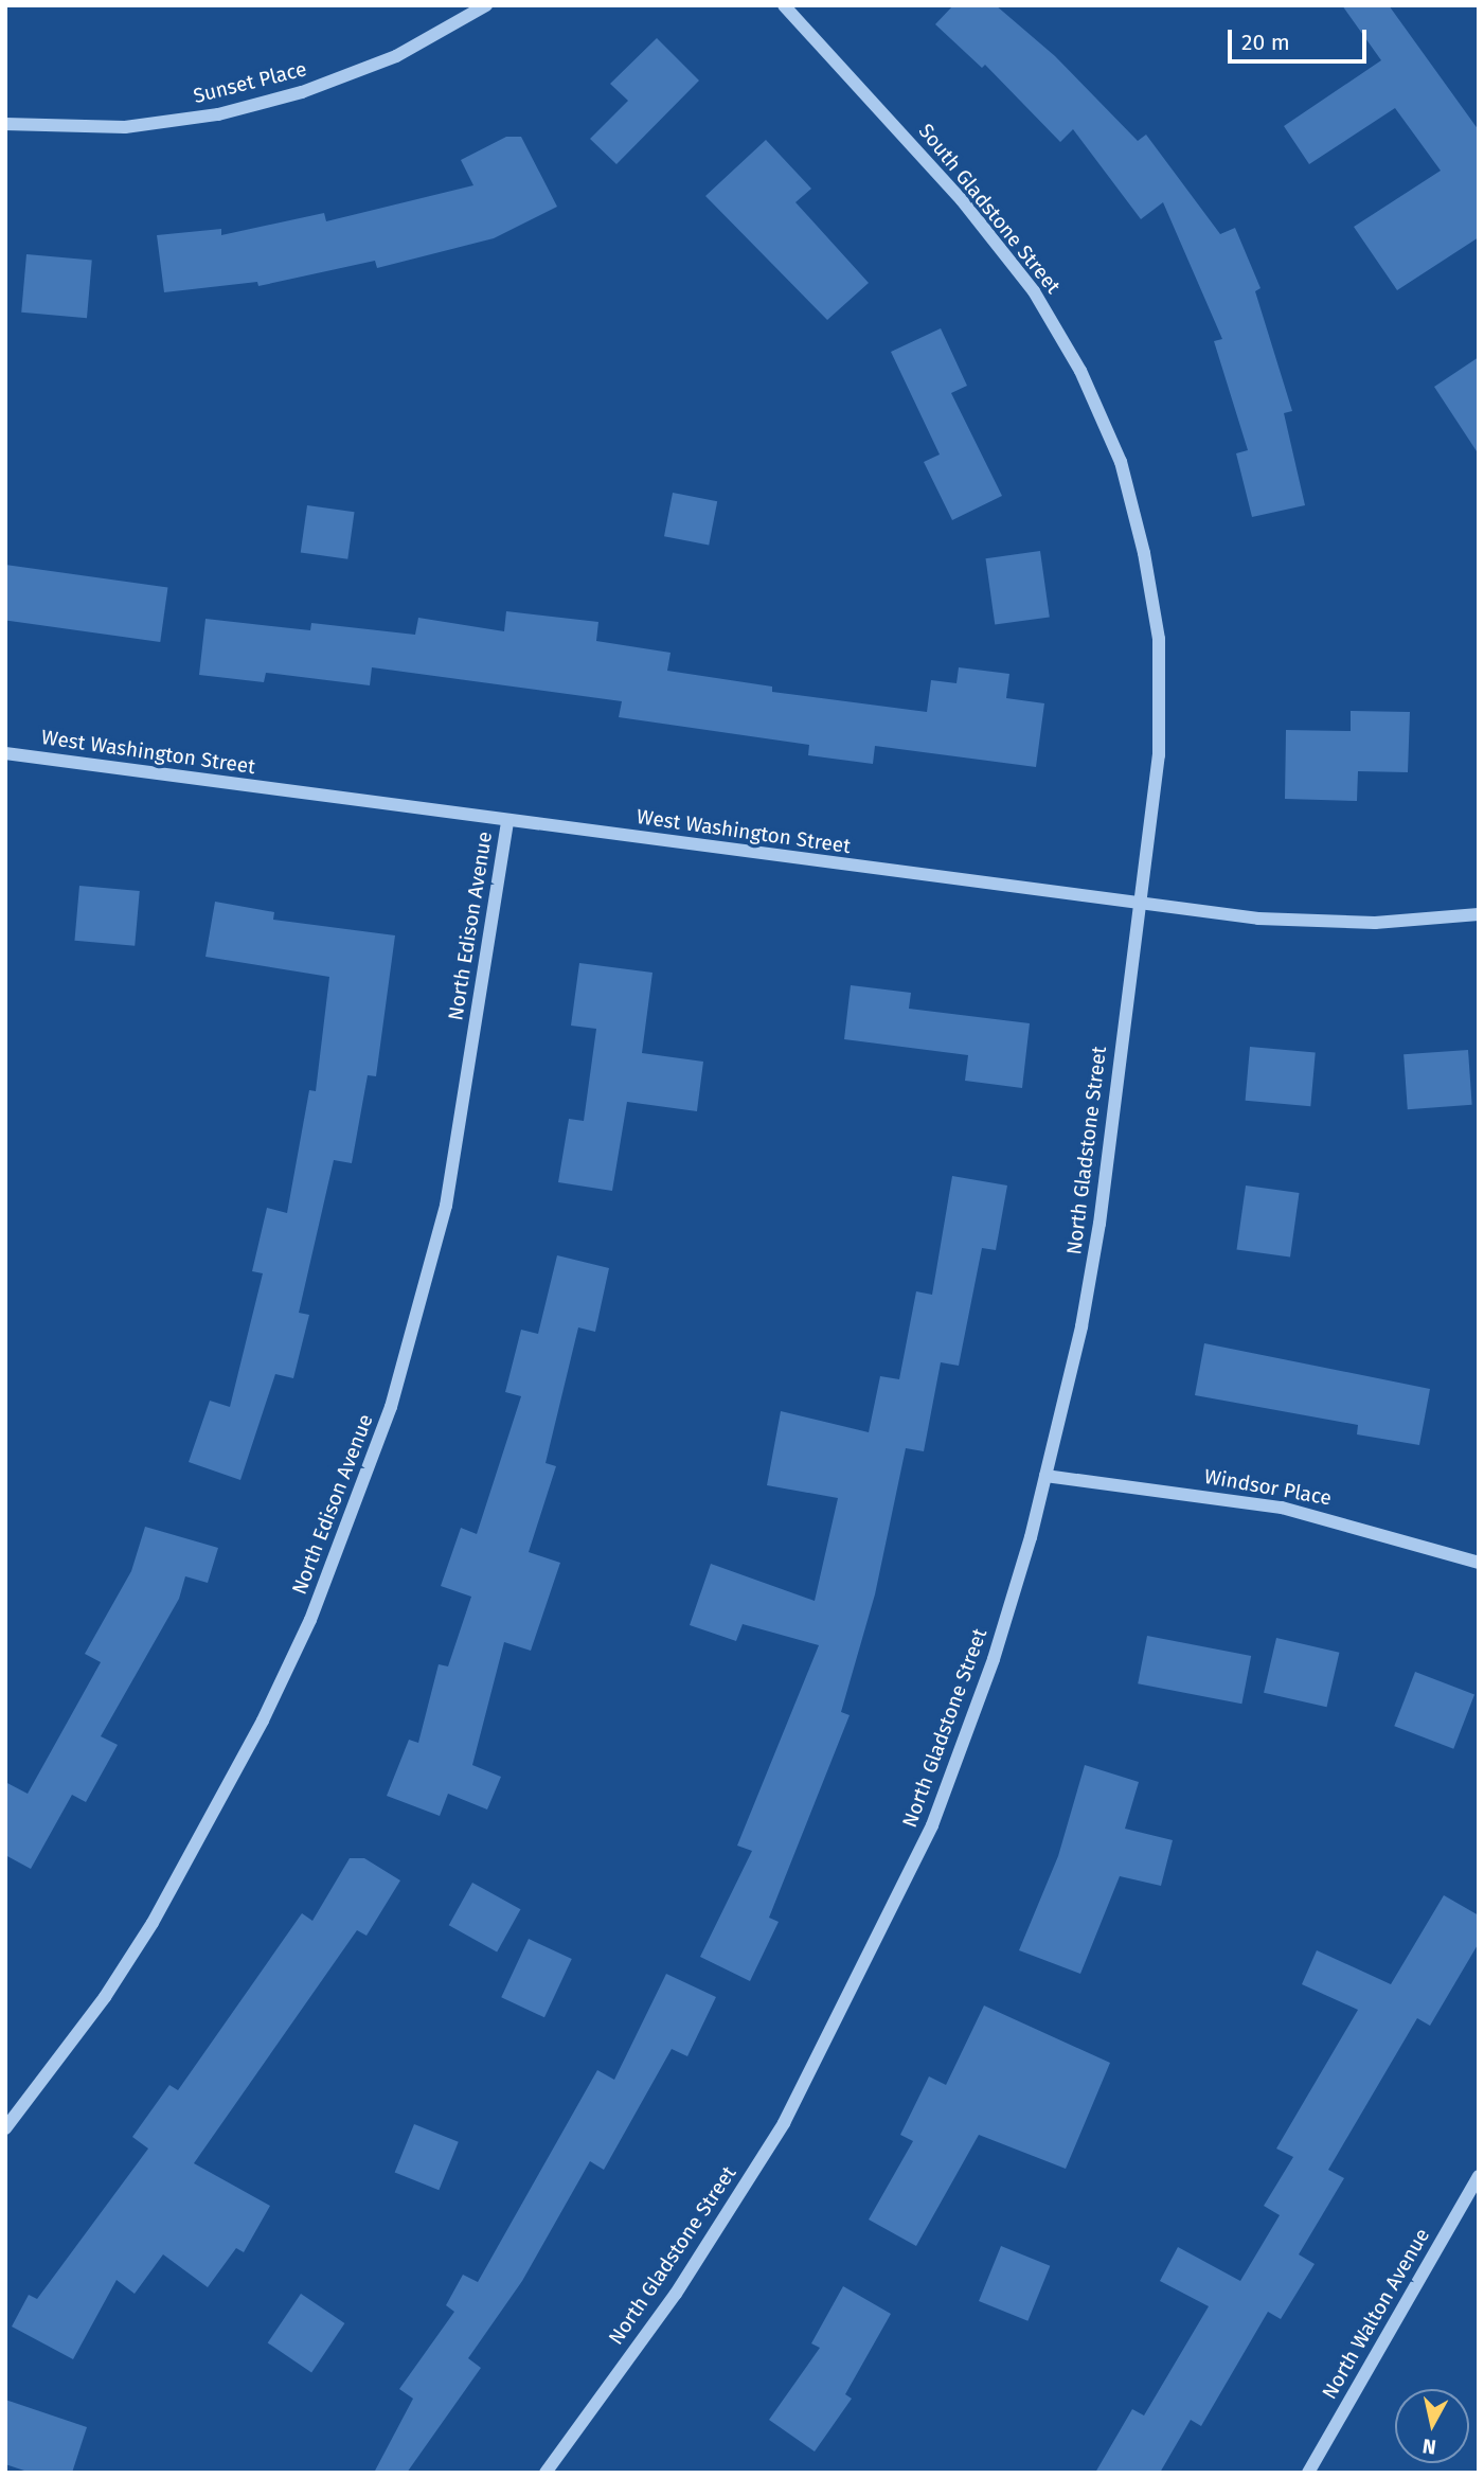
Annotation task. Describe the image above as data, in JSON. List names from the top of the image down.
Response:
{
  "streets": {
    "street": [
      "Sunset Place",
      "South Gladstone Street",
      "West Washington Street",
      "North Edison Avenue",
      "North Gladstone Street",
      "Windsor Place",
      "North Walton Avenue"
    ]
  },
  "crossings": [
    ["South Gladstone Street", "West Washington Street"],
    ["South Gladstone Street", "North Gladstone Street"],
    ["West Washington Street", "North Edison Avenue"],
    ["West Washington Street", "North Gladstone Street"],
    ["North Gladstone Street", "Windsor Place"]
  ],
  "scale_bar": "20 m",
  "north": "bottom"
}
